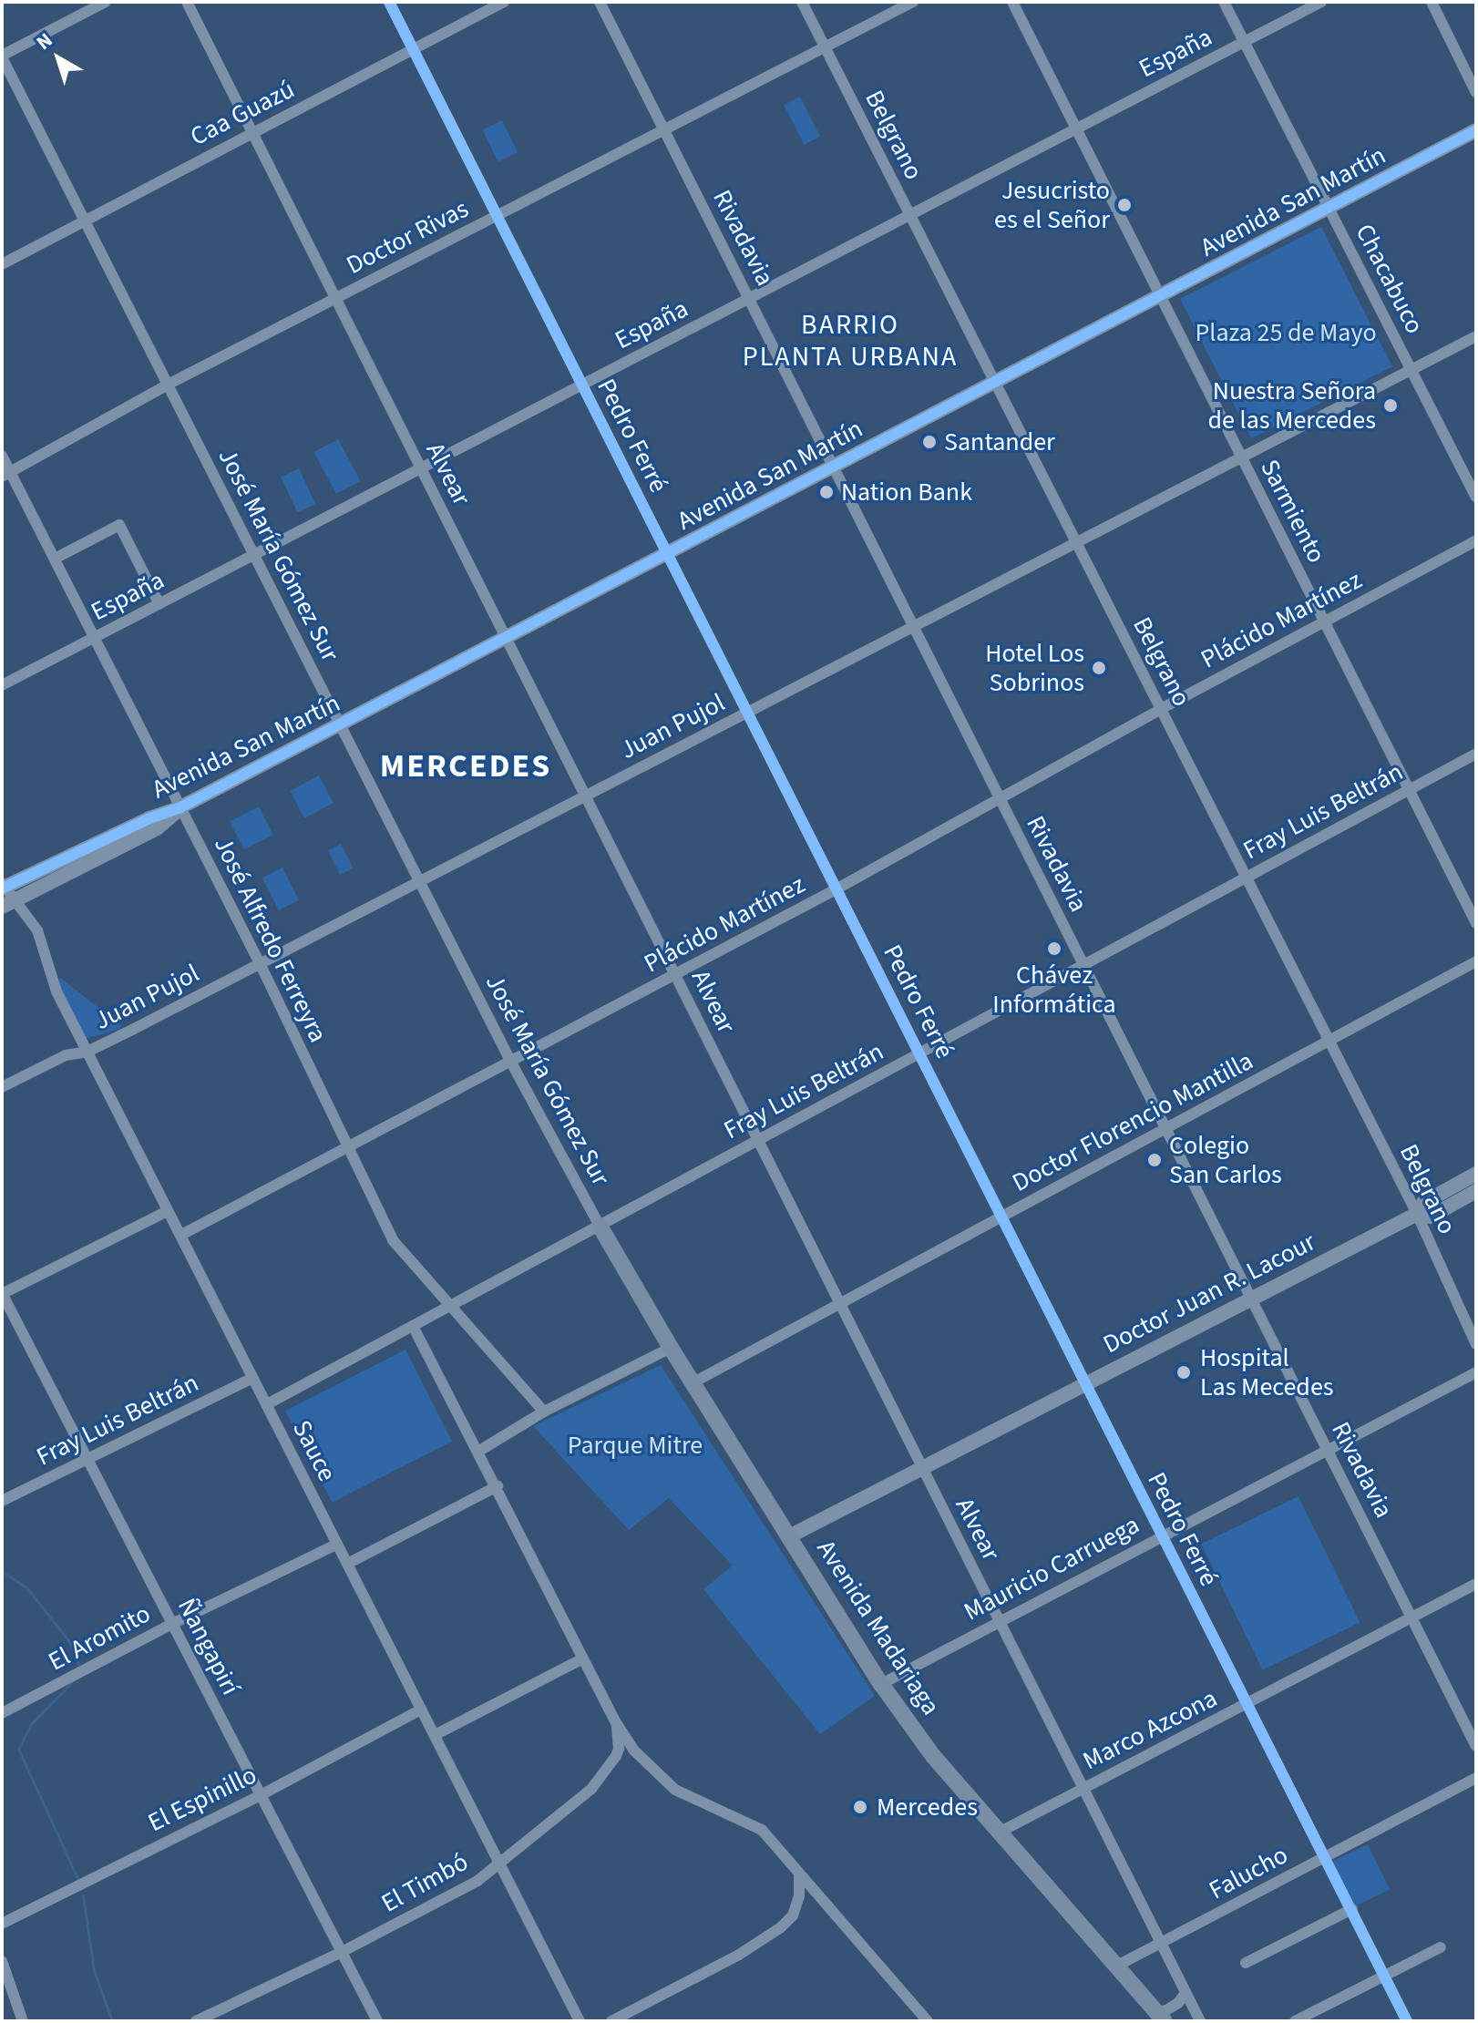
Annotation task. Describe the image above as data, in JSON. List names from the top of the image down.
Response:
{
  "streets": {
    "main road": ["Avenida Madariaga"],
    "street": [
      "España",
      "Caa Guazú",
      "Belgrano",
      "Avenida San Martín",
      "Doctor Rivas",
      "Rivadavia",
      "Chacabuco",
      "Pedro Ferré",
      "Alvear",
      "Sarmiento",
      "José María Gómez Sur",
      "Plácido Martínez",
      "Juan Pujol",
      "Fray Luis Beltrán",
      "José Alfredo Ferreyra",
      "Doctor Florencio Mantilla",
      "Doctor Juan R. Lacour",
      "Sauce",
      "Mauricio Carruega",
      "El Aromito",
      "Ñangapirí",
      "Marco Azcona",
      "El Espinillo",
      "Falucho",
      "El Timbó"
    ]
  },
  "crossings": [
    ["España", "Belgrano"],
    ["España", "Rivadavia"],
    ["España", "Chacabuco"],
    ["España", "Pedro Ferré"],
    ["España", "Alvear"],
    ["España", "Sarmiento"],
    ["España", "José María Gómez Sur"],
    ["España", "José Alfredo Ferreyra"],
    ["Caa Guazú", "Pedro Ferré"],
    ["Caa Guazú", "Alvear"],
    ["Caa Guazú", "José María Gómez Sur"],
    ["Belgrano", "Avenida San Martín"],
    ["Belgrano", "Doctor Rivas"],
    ["Belgrano", "Plácido Martínez"],
    ["Belgrano", "Juan Pujol"],
    ["Belgrano", "Fray Luis Beltrán"],
    ["Belgrano", "Doctor Florencio Mantilla"],
    ["Belgrano", "Doctor Juan R. Lacour"],
    ["Avenida San Martín", "Rivadavia"],
    ["Avenida San Martín", "Chacabuco"],
    ["Avenida San Martín", "Pedro Ferré"],
    ["Avenida San Martín", "Alvear"],
    ["Avenida San Martín", "Sarmiento"],
    ["Avenida San Martín", "José María Gómez Sur"],
    ["Avenida San Martín", "José Alfredo Ferreyra"],
    ["Avenida San Martín", "Sauce"],
    ["Doctor Rivas", "Rivadavia"],
    ["Doctor Rivas", "Pedro Ferré"],
    ["Doctor Rivas", "Alvear"],
    ["Doctor Rivas", "José María Gómez Sur"],
    ["Doctor Rivas", "José Alfredo Ferreyra"],
    ["Rivadavia", "Plácido Martínez"],
    ["Rivadavia", "Juan Pujol"],
    ["Rivadavia", "Fray Luis Beltrán"],
    ["Rivadavia", "Doctor Florencio Mantilla"],
    ["Rivadavia", "Doctor Juan R. Lacour"],
    ["Rivadavia", "Mauricio Carruega"],
    ["Rivadavia", "Marco Azcona"],
    ["Chacabuco", "Juan Pujol"],
    ["Pedro Ferré", "Plácido Martínez"],
    ["Pedro Ferré", "Juan Pujol"],
    ["Pedro Ferré", "Fray Luis Beltrán"],
    ["Pedro Ferré", "Doctor Florencio Mantilla"],
    ["Pedro Ferré", "Doctor Juan R. Lacour"],
    ["Pedro Ferré", "Mauricio Carruega"],
    ["Pedro Ferré", "Marco Azcona"],
    ["Pedro Ferré", "Falucho"],
    ["Alvear", "Plácido Martínez"],
    ["Alvear", "Juan Pujol"],
    ["Alvear", "Fray Luis Beltrán"],
    ["Alvear", "Doctor Florencio Mantilla"],
    ["Alvear", "Doctor Juan R. Lacour"],
    ["Alvear", "Mauricio Carruega"],
    ["Alvear", "Marco Azcona"],
    ["Alvear", "Falucho"],
    ["Sarmiento", "Plácido Martínez"],
    ["Sarmiento", "Juan Pujol"],
    ["Sarmiento", "Fray Luis Beltrán"],
    ["José María Gómez Sur", "Plácido Martínez"],
    ["José María Gómez Sur", "Juan Pujol"],
    ["José María Gómez Sur", "Fray Luis Beltrán"],
    ["José María Gómez Sur", "Avenida Madariaga"],
    ["Plácido Martínez", "José Alfredo Ferreyra"],
    ["Plácido Martínez", "Sauce"],
    ["Juan Pujol", "José Alfredo Ferreyra"],
    ["Juan Pujol", "Sauce"],
    ["Fray Luis Beltrán", "José Alfredo Ferreyra"],
    ["Fray Luis Beltrán", "Sauce"],
    ["Fray Luis Beltrán", "Avenida Madariaga"],
    ["Fray Luis Beltrán", "Ñangapirí"],
    ["Doctor Florencio Mantilla", "Avenida Madariaga"],
    ["Doctor Juan R. Lacour", "Avenida Madariaga"],
    ["Sauce", "El Aromito"],
    ["Sauce", "El Espinillo"],
    ["Sauce", "El Timbó"],
    ["Mauricio Carruega", "Avenida Madariaga"],
    ["Avenida Madariaga", "Marco Azcona"],
    ["Avenida Madariaga", "Falucho"],
    ["El Aromito", "Ñangapirí"],
    ["Ñangapirí", "El Espinillo"],
    ["Ñangapirí", "El Timbó"]
  ],
  "districts": ["BARRIO PLANTA URBANA", "MERCEDES"],
  "parks": ["Plaza 25 de Mayo", "Parque Mitre"],
  "places": [
    "Jesucristo es el Señor",
    "Nuestra Señora de las Mercedes",
    "Santander",
    "Nation Bank",
    "Hotel Los Sobrinos",
    "Chávez Informática",
    "Colegio San Carlos",
    "Hospital Las Mecedes",
    "Mercedes"
  ],
  "north": "top left"
}
